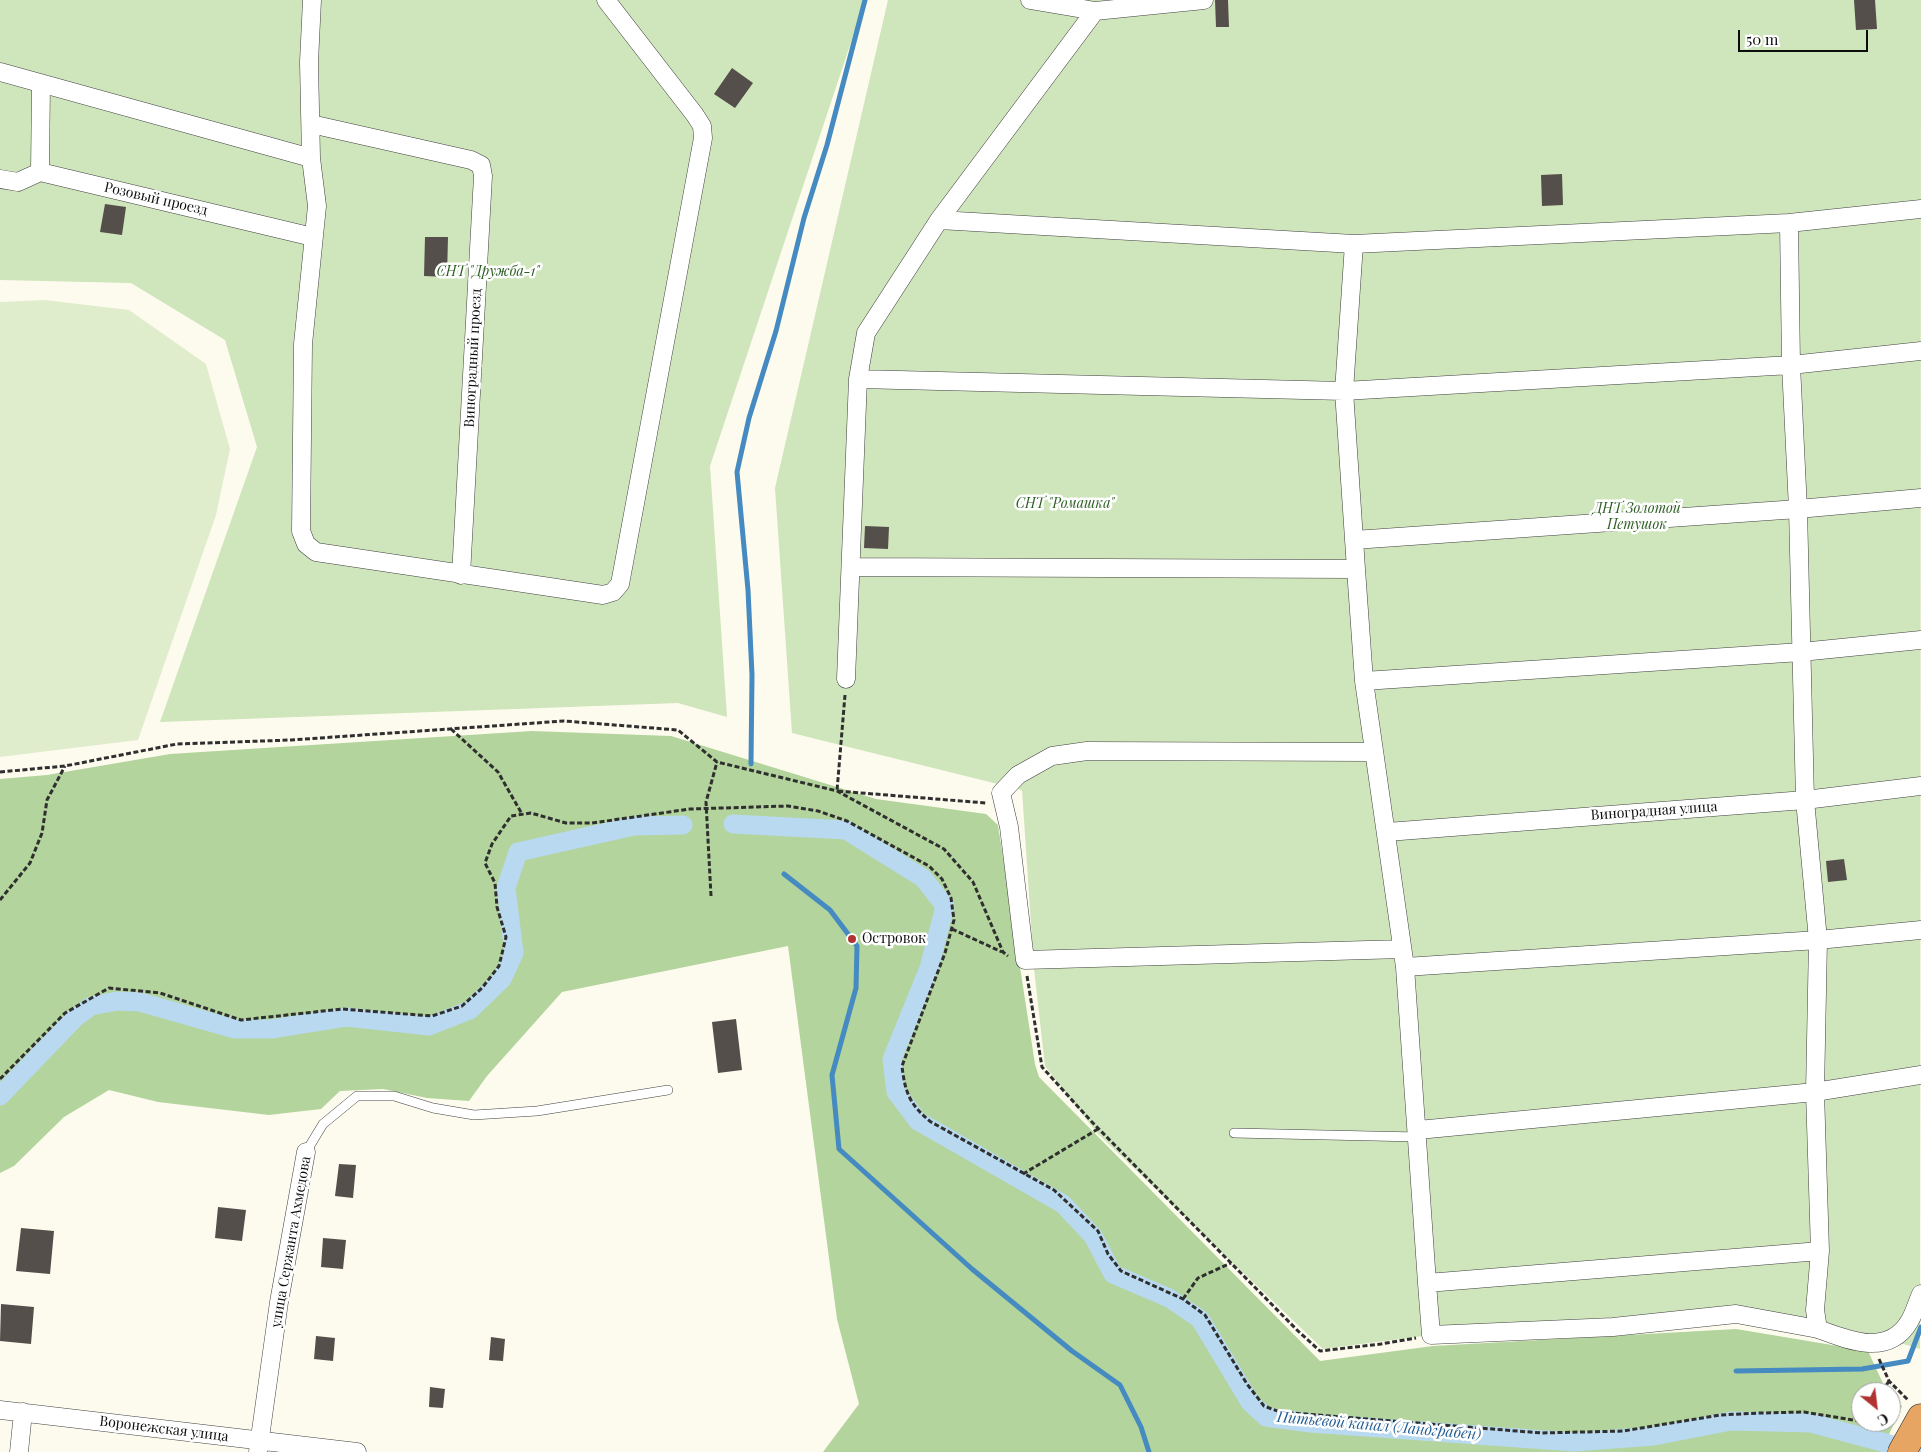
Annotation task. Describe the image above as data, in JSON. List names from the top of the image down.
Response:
{
  "streets": {
    "street": [
      "Розовый проезд",
      "Виноградный проезд",
      "Виноградная улица",
      "улица Сержанта Ахмедова",
      "Воронежская улица"
    ]
  },
  "crossings": [
    ["улица Сержанта Ахмедова", "Воронежская улица"]
  ],
  "water": ["Питьевой канал (Ландграбен)"],
  "parks": ["СНТ \"Дружба-1\"", "СНТ \"Ромашка\"", "ДНТ Золотой Петушок"],
  "places": ["Островок"],
  "scale_bar": "50 m",
  "north": "bottom right"
}
